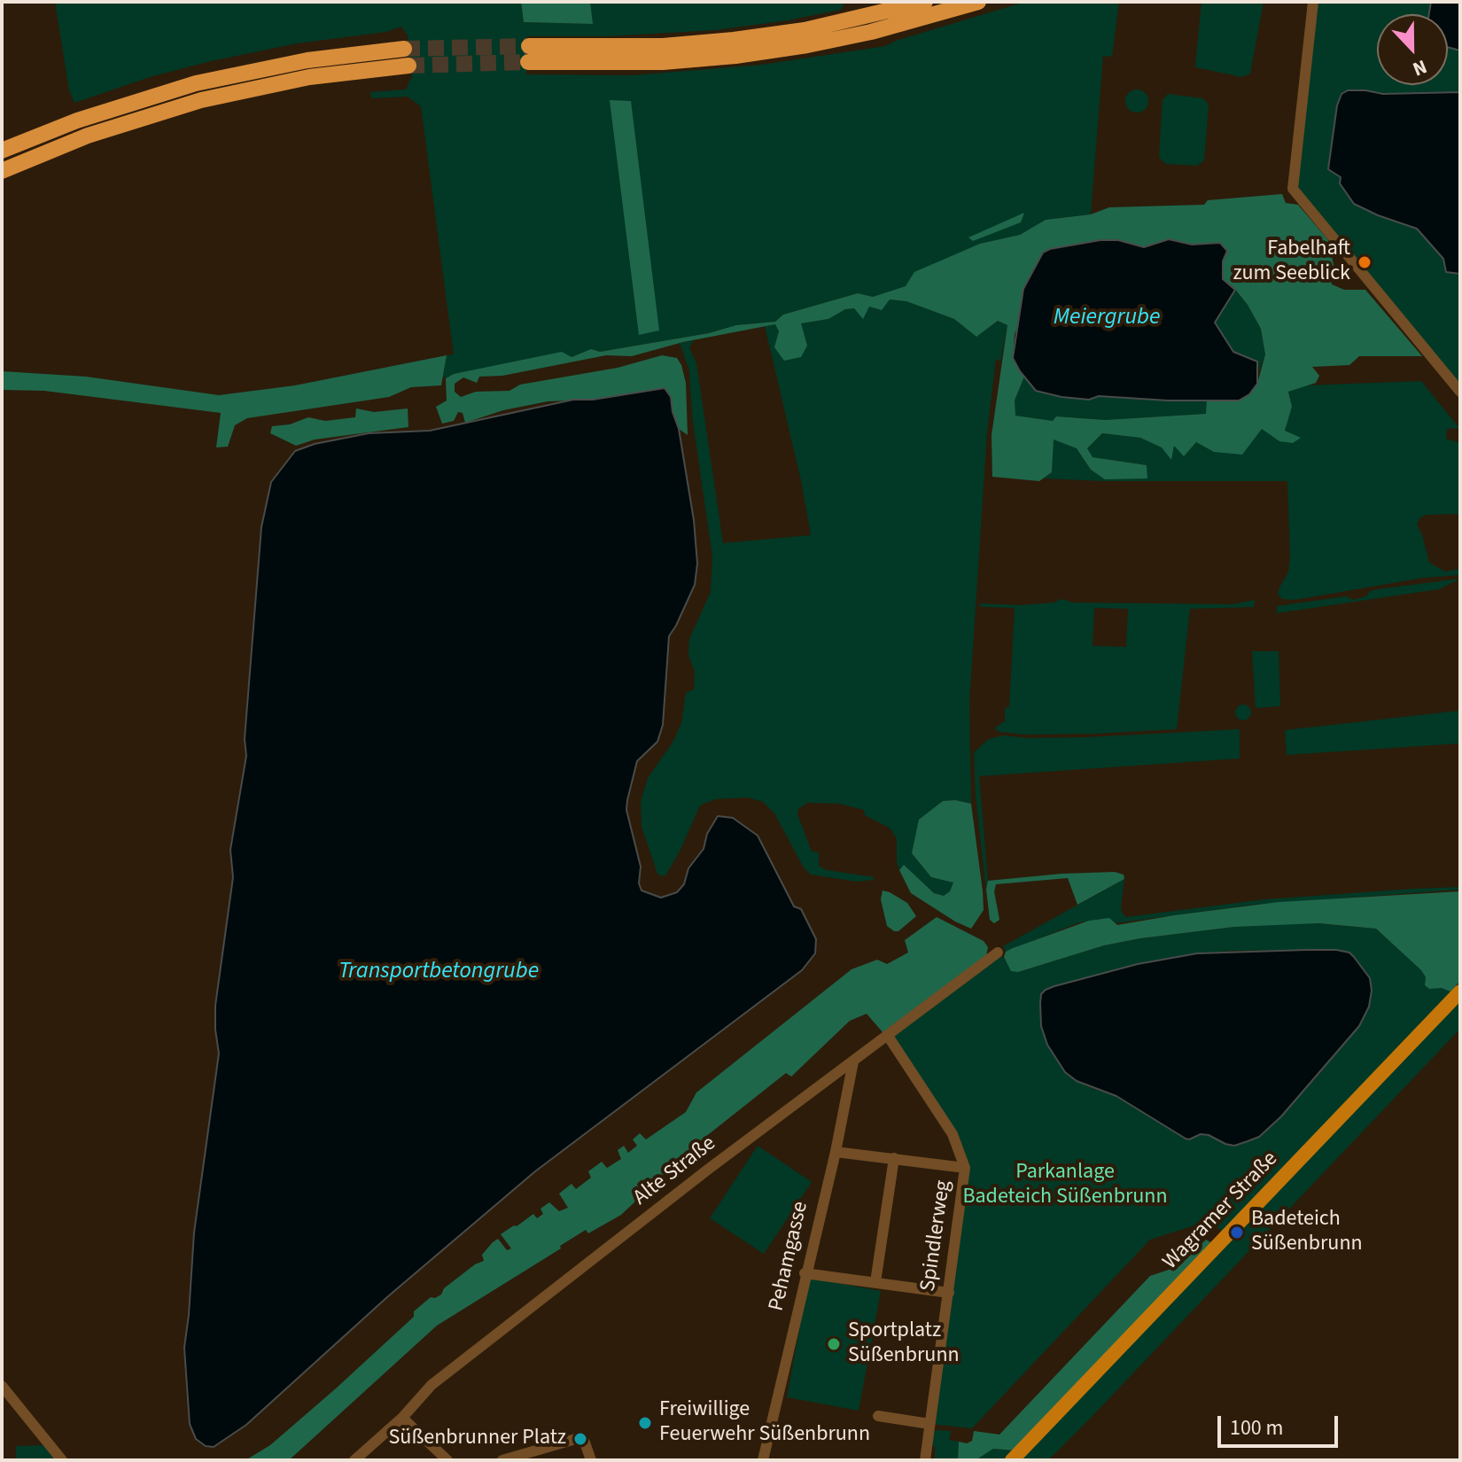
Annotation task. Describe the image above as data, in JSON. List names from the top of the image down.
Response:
{
  "streets": {
    "main road": ["Wagramer Straße"],
    "street": ["Alte Straße", "Spindlerweg", "Pehamgasse"]
  },
  "crossings": [
    ["Alte Straße", "Spindlerweg"],
    ["Alte Straße", "Pehamgasse"]
  ],
  "water": ["Meiergrube", "Transportbetongrube"],
  "parks": ["Parkanlage Badeteich Süßenbrunn"],
  "places": [
    "Fabelhaft zum Seeblick",
    "Badeteich Süßenbrunn",
    "Sportplatz Süßenbrunn",
    "Freiwillige Feuerwehr Süßenbrunn",
    "Süßenbrunner Platz"
  ],
  "scale_bar": "100 m",
  "north": "bottom"
}
